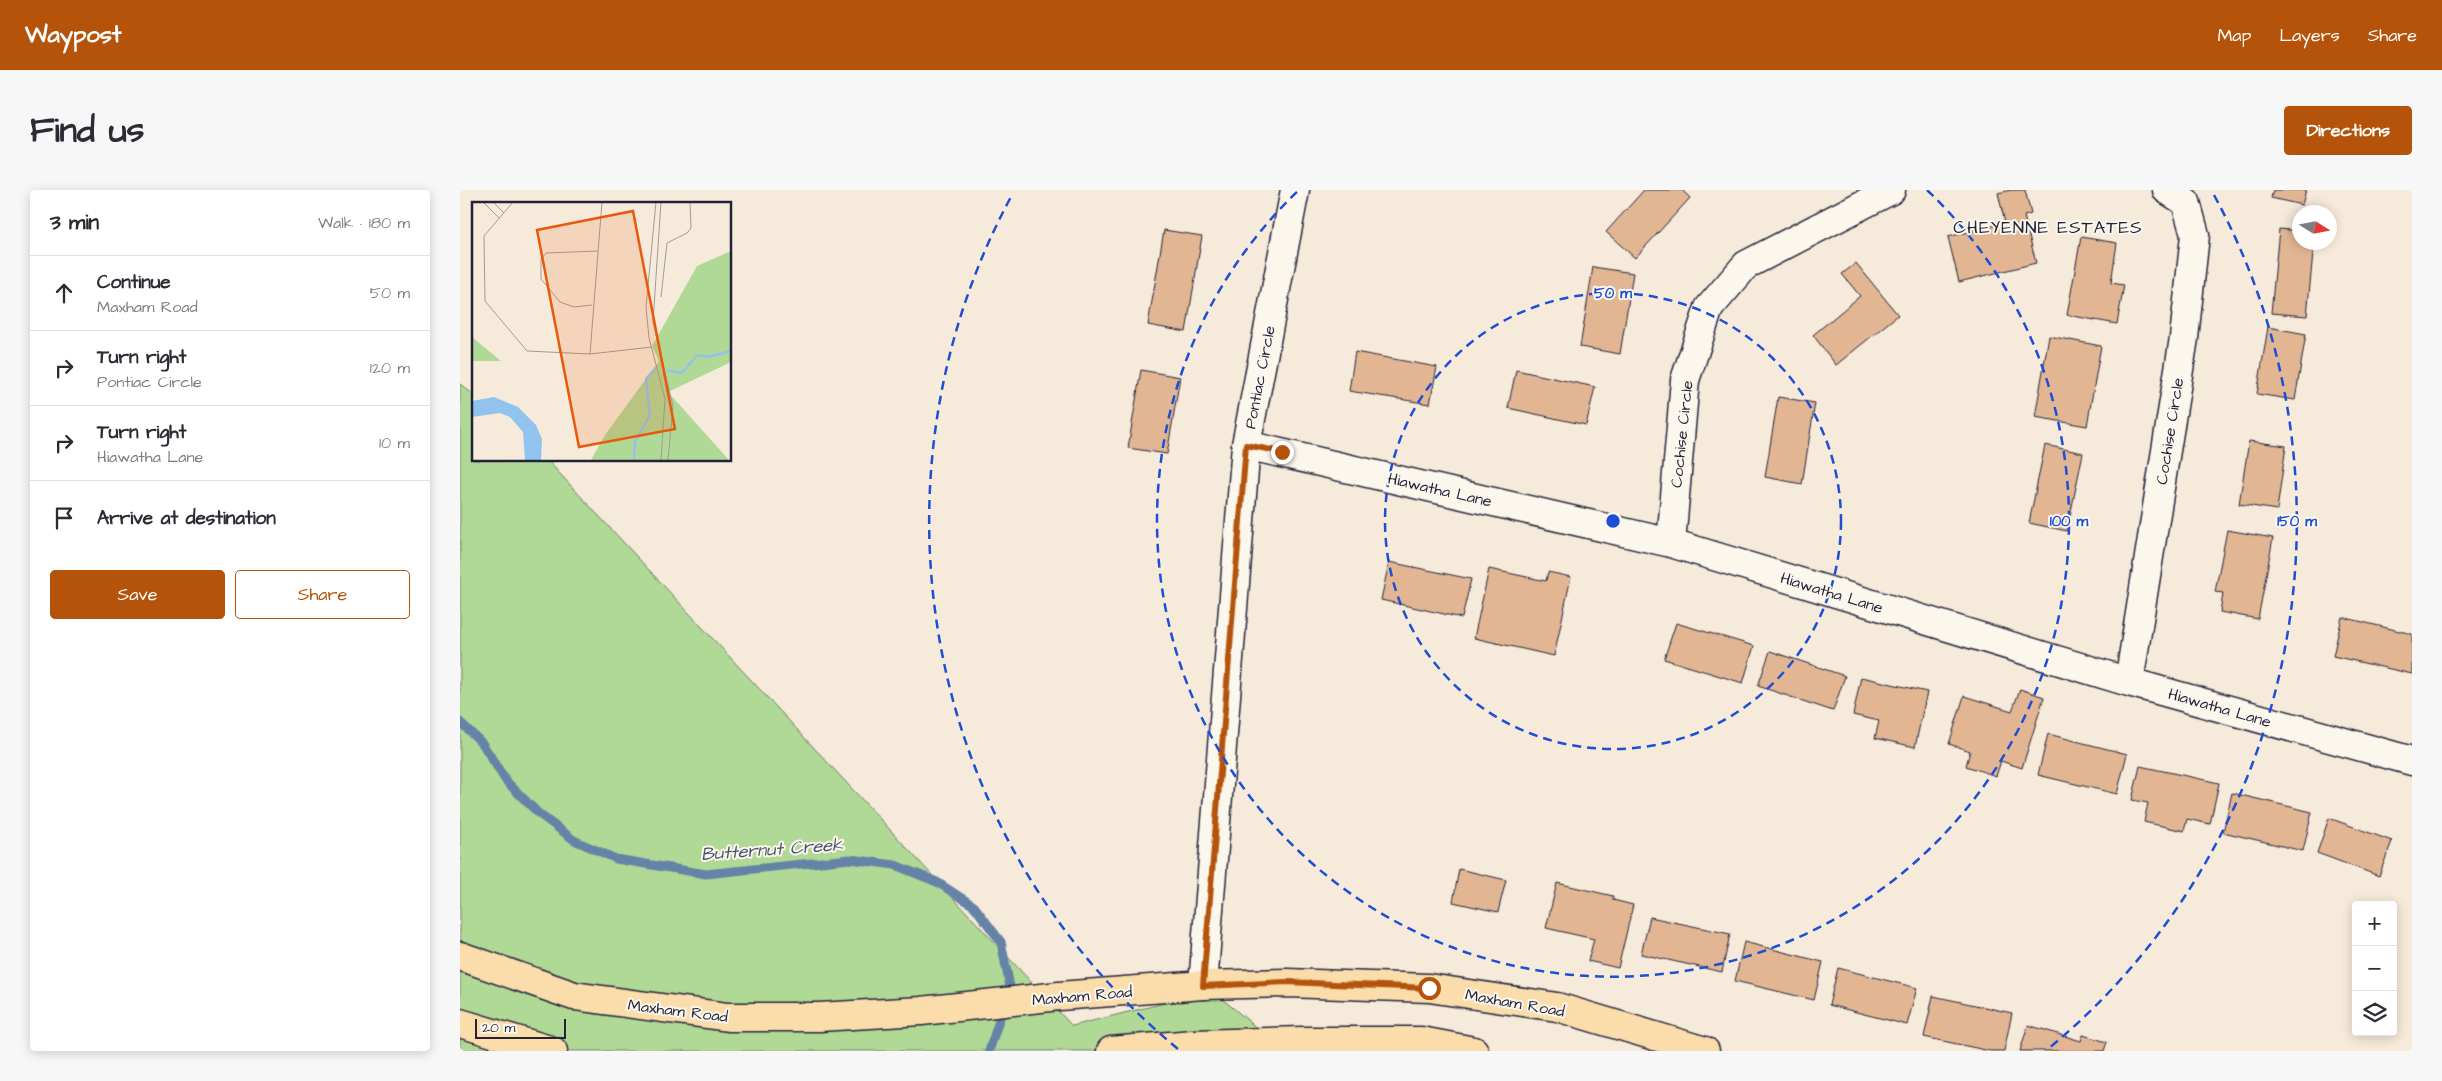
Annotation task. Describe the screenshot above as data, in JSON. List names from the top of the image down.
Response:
{
  "streets": {
    "main road": ["Maxham Road"],
    "street": ["Pontiac Circle", "Cochise Circle", "Hiawatha Lane"]
  },
  "crossings": [
    ["Pontiac Circle", "Hiawatha Lane"],
    ["Pontiac Circle", "Maxham Road"],
    ["Cochise Circle", "Hiawatha Lane"]
  ],
  "districts": ["CHEYENNE ESTATES"],
  "water": ["Butternut Creek"],
  "scale_bar": "20 m",
  "north": "right",
  "page": {
    "header": "Waypost",
    "nav": ["Map", "Layers", "Share"],
    "title": "Find us",
    "buttons": [
      "Directions",
      ["Save", "Share"]
    ],
    "heading": ["3 min", "Walk · 180 m"],
    "list": [
      ["Continue", "Maxham Road", "50 m"],
      ["Turn right", "Pontiac Circle", "120 m"],
      ["Turn right", "Hiawatha Lane", "10 m"],
      "Arrive at destination"
    ],
    "map_buttons": ["+", "−"],
    "scale": "20 m"
  },
  "rings": ["50 m", "100 m", "150 m"]
}
